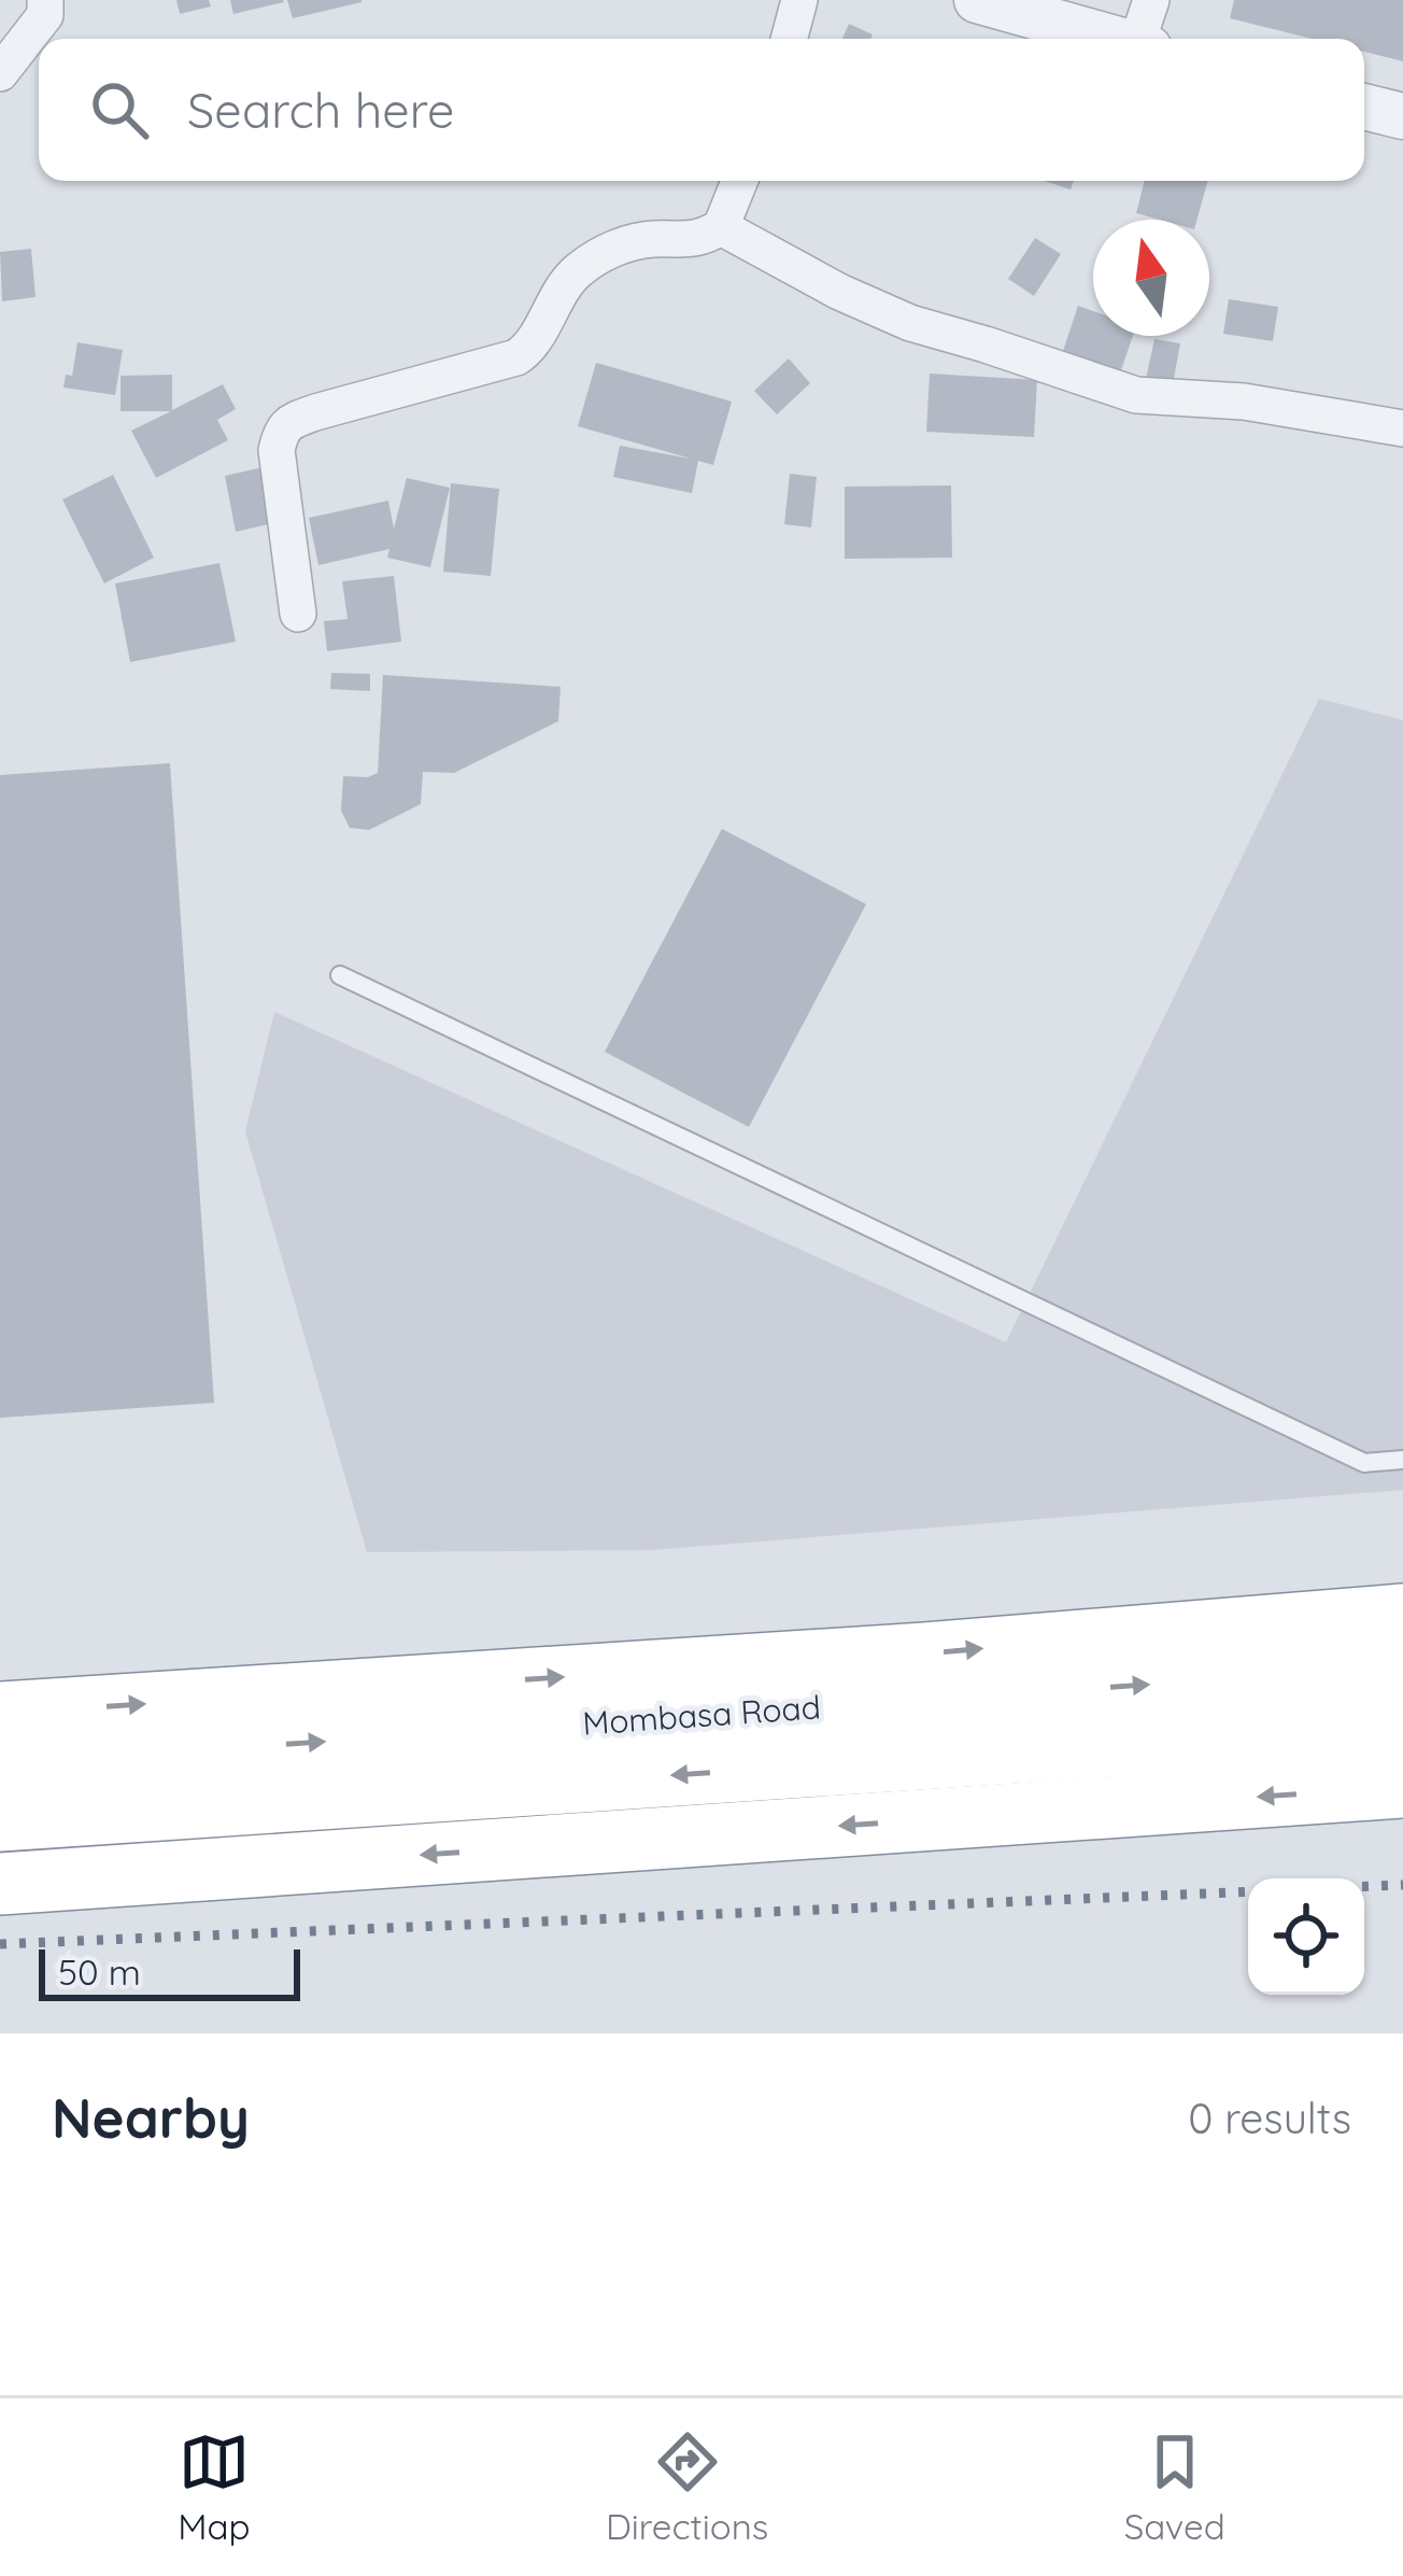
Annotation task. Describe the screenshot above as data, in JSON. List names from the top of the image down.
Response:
{
  "streets": {
    "highway": ["Mombasa Road"]
  },
  "scale_bar": "50 m",
  "north": "top",
  "page": {
    "search": "Search here",
    "scale": "50 m",
    "heading": ["Nearby", "0 results"],
    "nav": ["Map", "Directions", "Saved"]
  }
}
